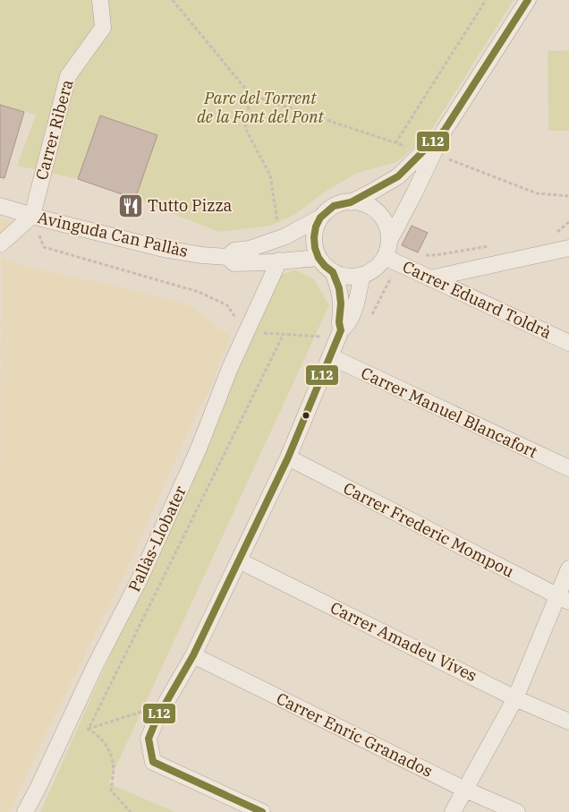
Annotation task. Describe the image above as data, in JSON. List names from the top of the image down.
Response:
{
  "streets": {
    "street": [
      "Carrer Ribera",
      "Avinguda Can Pallàs",
      "Carrer Eduard Toldrà",
      "Carrer Manuel Blancafort",
      "Carrer Frederic Mompou",
      "Pallàs-Llobater",
      "Carrer Amadeu Vives",
      "Carrer Enric Granados"
    ]
  },
  "crossings": [
    ["Carrer Ribera", "Avinguda Can Pallàs"],
    ["Avinguda Can Pallàs", "Carrer Eduard Toldrà"],
    ["Avinguda Can Pallàs", "Pallàs-Llobater"]
  ],
  "parks": ["Parc del Torrent de la Font del Pont"],
  "places": {
    "restaurant": ["Tutto Pizza"]
  },
  "lines": ["transit line L12"]
}
